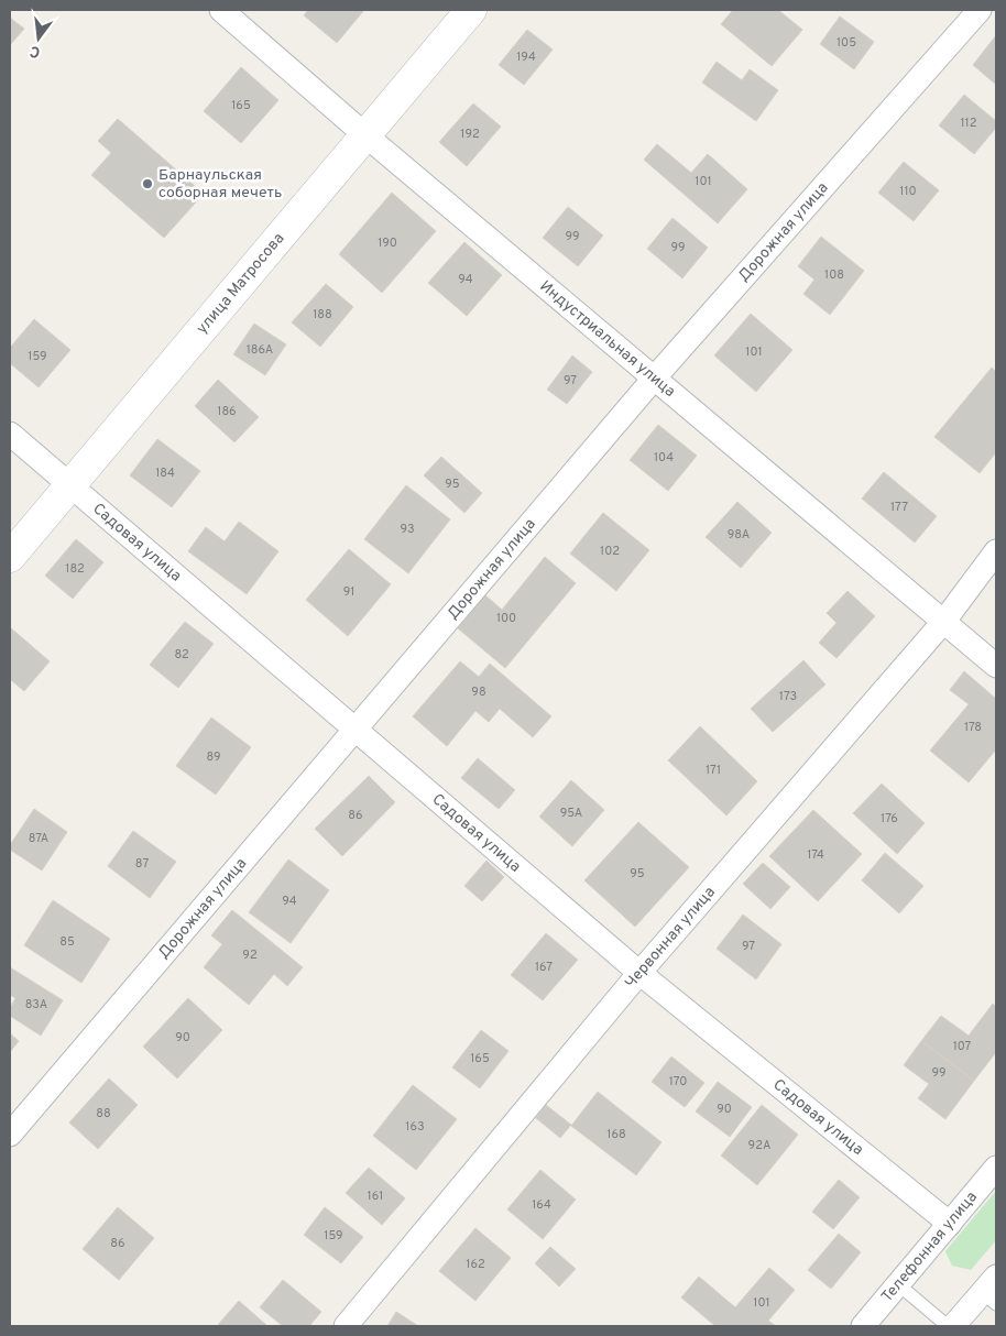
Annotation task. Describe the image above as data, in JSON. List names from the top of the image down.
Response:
{
  "streets": {
    "street": [
      "Дорожная улица",
      "улица Матросова",
      "Индустриальная улица",
      "Садовая улица",
      "Червонная улица",
      "Телефонная улица"
    ]
  },
  "crossings": [
    ["Дорожная улица", "Индустриальная улица"],
    ["Дорожная улица", "Садовая улица"],
    ["улица Матросова", "Индустриальная улица"],
    ["улица Матросова", "Садовая улица"],
    ["Индустриальная улица", "Червонная улица"],
    ["Садовая улица", "Червонная улица"],
    ["Садовая улица", "Телефонная улица"]
  ],
  "places": ["Барнаульская соборная мечеть"],
  "house_numbers": [
    "105",
    "194",
    "165",
    "112",
    "192",
    "101",
    "110",
    "99",
    "190",
    "99",
    "108",
    "94",
    "188",
    "186А",
    "101",
    "159",
    "97",
    "186",
    "104",
    "184",
    "95",
    "177",
    "93",
    "98А",
    "102",
    "182",
    "91",
    "100",
    "82",
    "98",
    "173",
    "178",
    "89",
    "171",
    "95А",
    "86",
    "176",
    "87А",
    "174",
    "87",
    "95",
    "94",
    "85",
    "97",
    "92",
    "167",
    "83А",
    "90",
    "107",
    "165",
    "99",
    "170",
    "90",
    "88",
    "163",
    "168",
    "92А",
    "161",
    "164",
    "159",
    "86",
    "162",
    "101"
  ],
  "north": "bottom"
}
